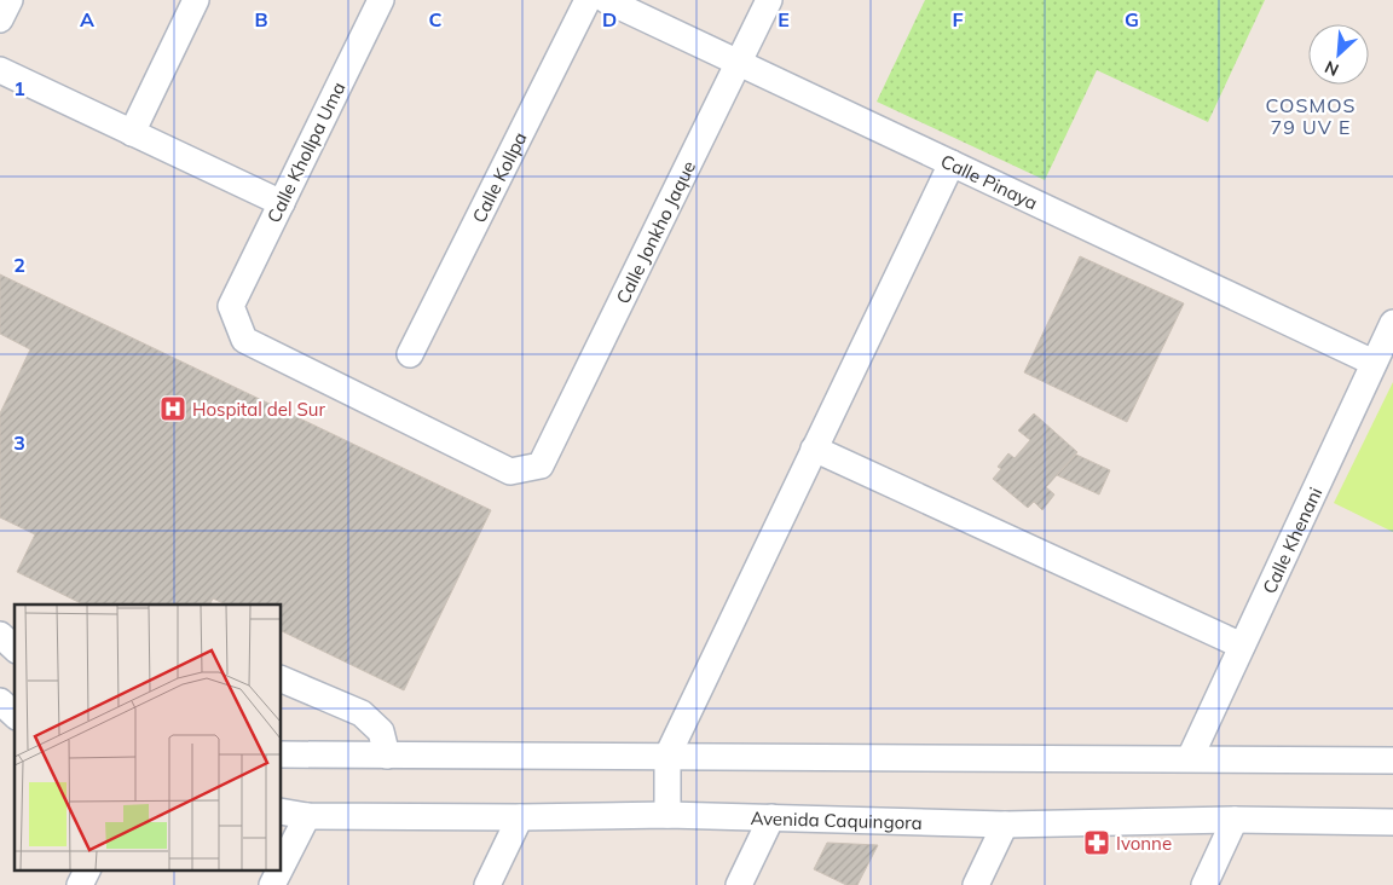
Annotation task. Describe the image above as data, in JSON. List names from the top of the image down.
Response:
{
  "streets": {
    "street": [
      "Calle Khollpa Uma",
      "Calle Kollpa",
      "Calle Pinaya",
      "Calle Jonkho Jaque",
      "Calle Khenani",
      "Avenida Caquingora"
    ]
  },
  "crossings": [
    ["Calle Khollpa Uma", "Calle Jonkho Jaque"],
    ["Calle Pinaya", "Calle Jonkho Jaque"],
    ["Calle Pinaya", "Calle Khenani"]
  ],
  "districts": ["COSMOS 79 UV E"],
  "places": {
    "hospital": ["Hospital del Sur"],
    "pharmacy": ["Ivonne"]
  },
  "north": "bottom left",
  "grid": {
    "columns": [
      "A",
      "B",
      "C",
      "D",
      "E",
      "F",
      "G"
    ],
    "rows": ["1", "2", "3"]
  }
}
